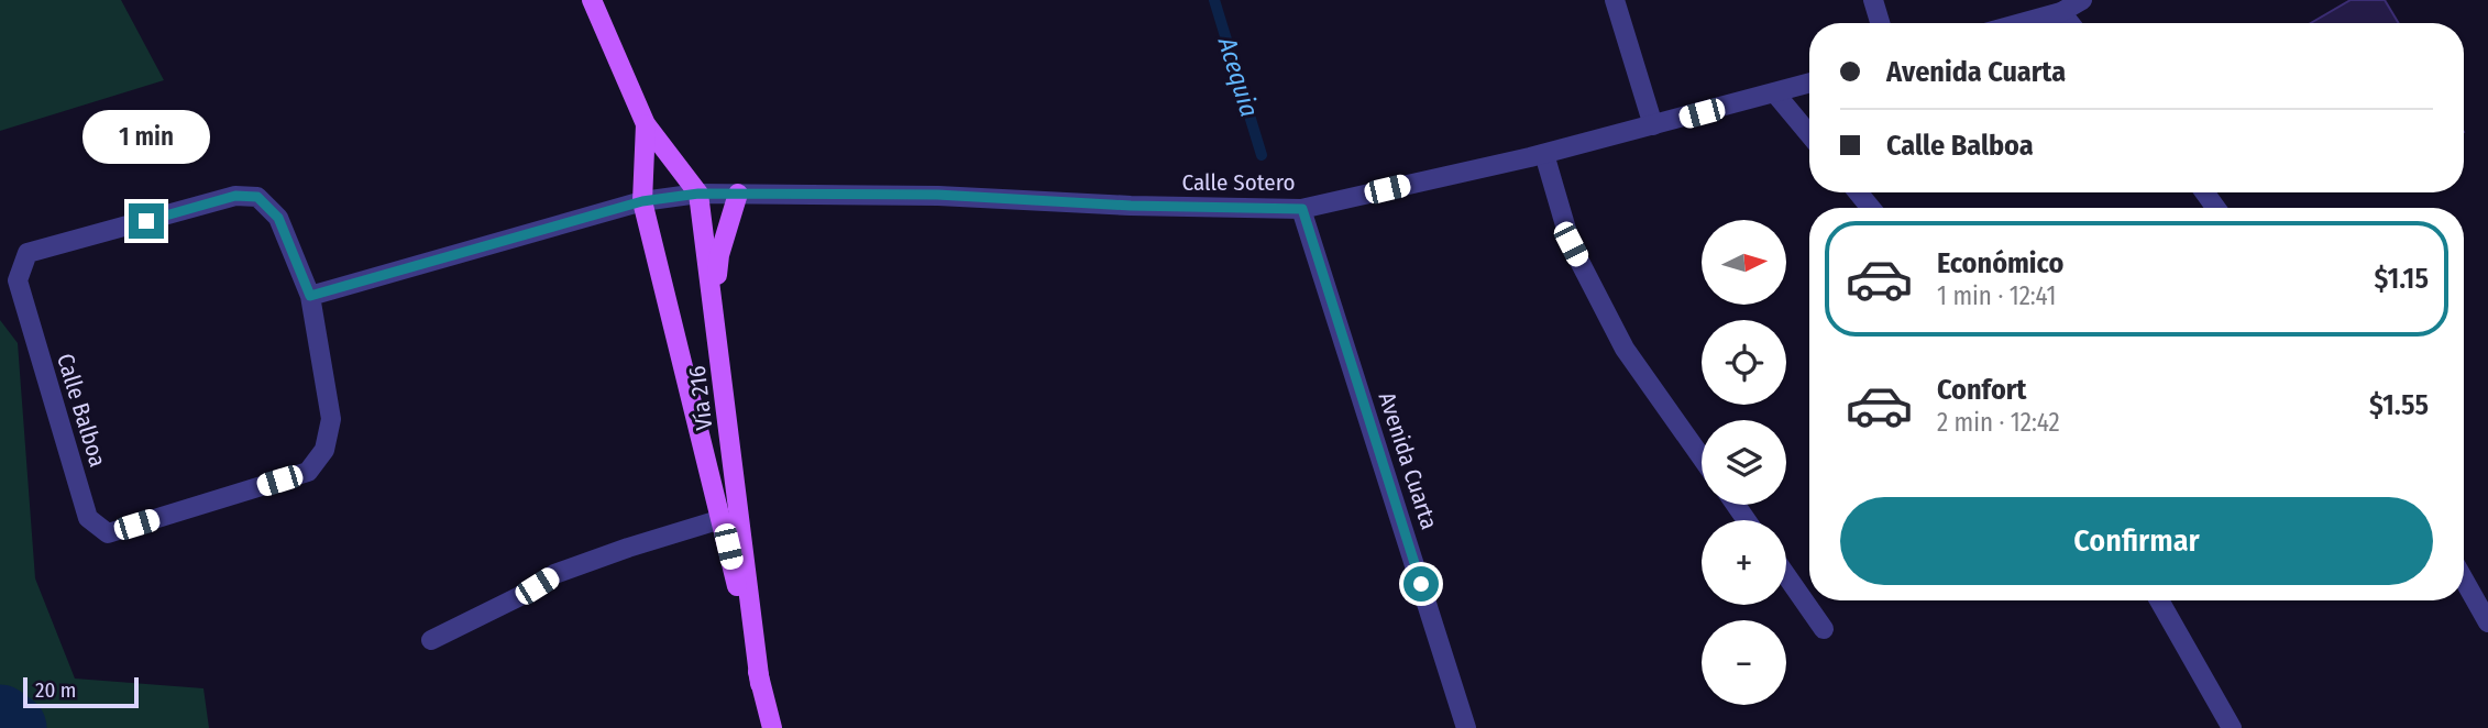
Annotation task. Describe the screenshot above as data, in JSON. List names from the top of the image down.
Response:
{
  "streets": {
    "main road": ["Vía 216"],
    "street": ["Calle Sotero", "Calle Balboa", "Avenida Cuarta"]
  },
  "crossings": [
    ["Calle Sotero", "Vía 216"],
    ["Calle Sotero", "Avenida Cuarta"]
  ],
  "water": ["Acequia"],
  "scale_bar": "20 m",
  "north": "right",
  "page": {
    "banner": ["Avenida Cuarta", "Calle Balboa"],
    "bubble": "1 min",
    "map_buttons": ["+", "−"],
    "list": [
      {
        "name": "Económico",
        "note": "1 min · 12:41",
        "value": "$1.15"
      },
      {
        "name": "Confort",
        "note": "2 min · 12:42",
        "value": "$1.55"
      }
    ],
    "buttons": "Confirmar",
    "scale": "20 m"
  }
}
